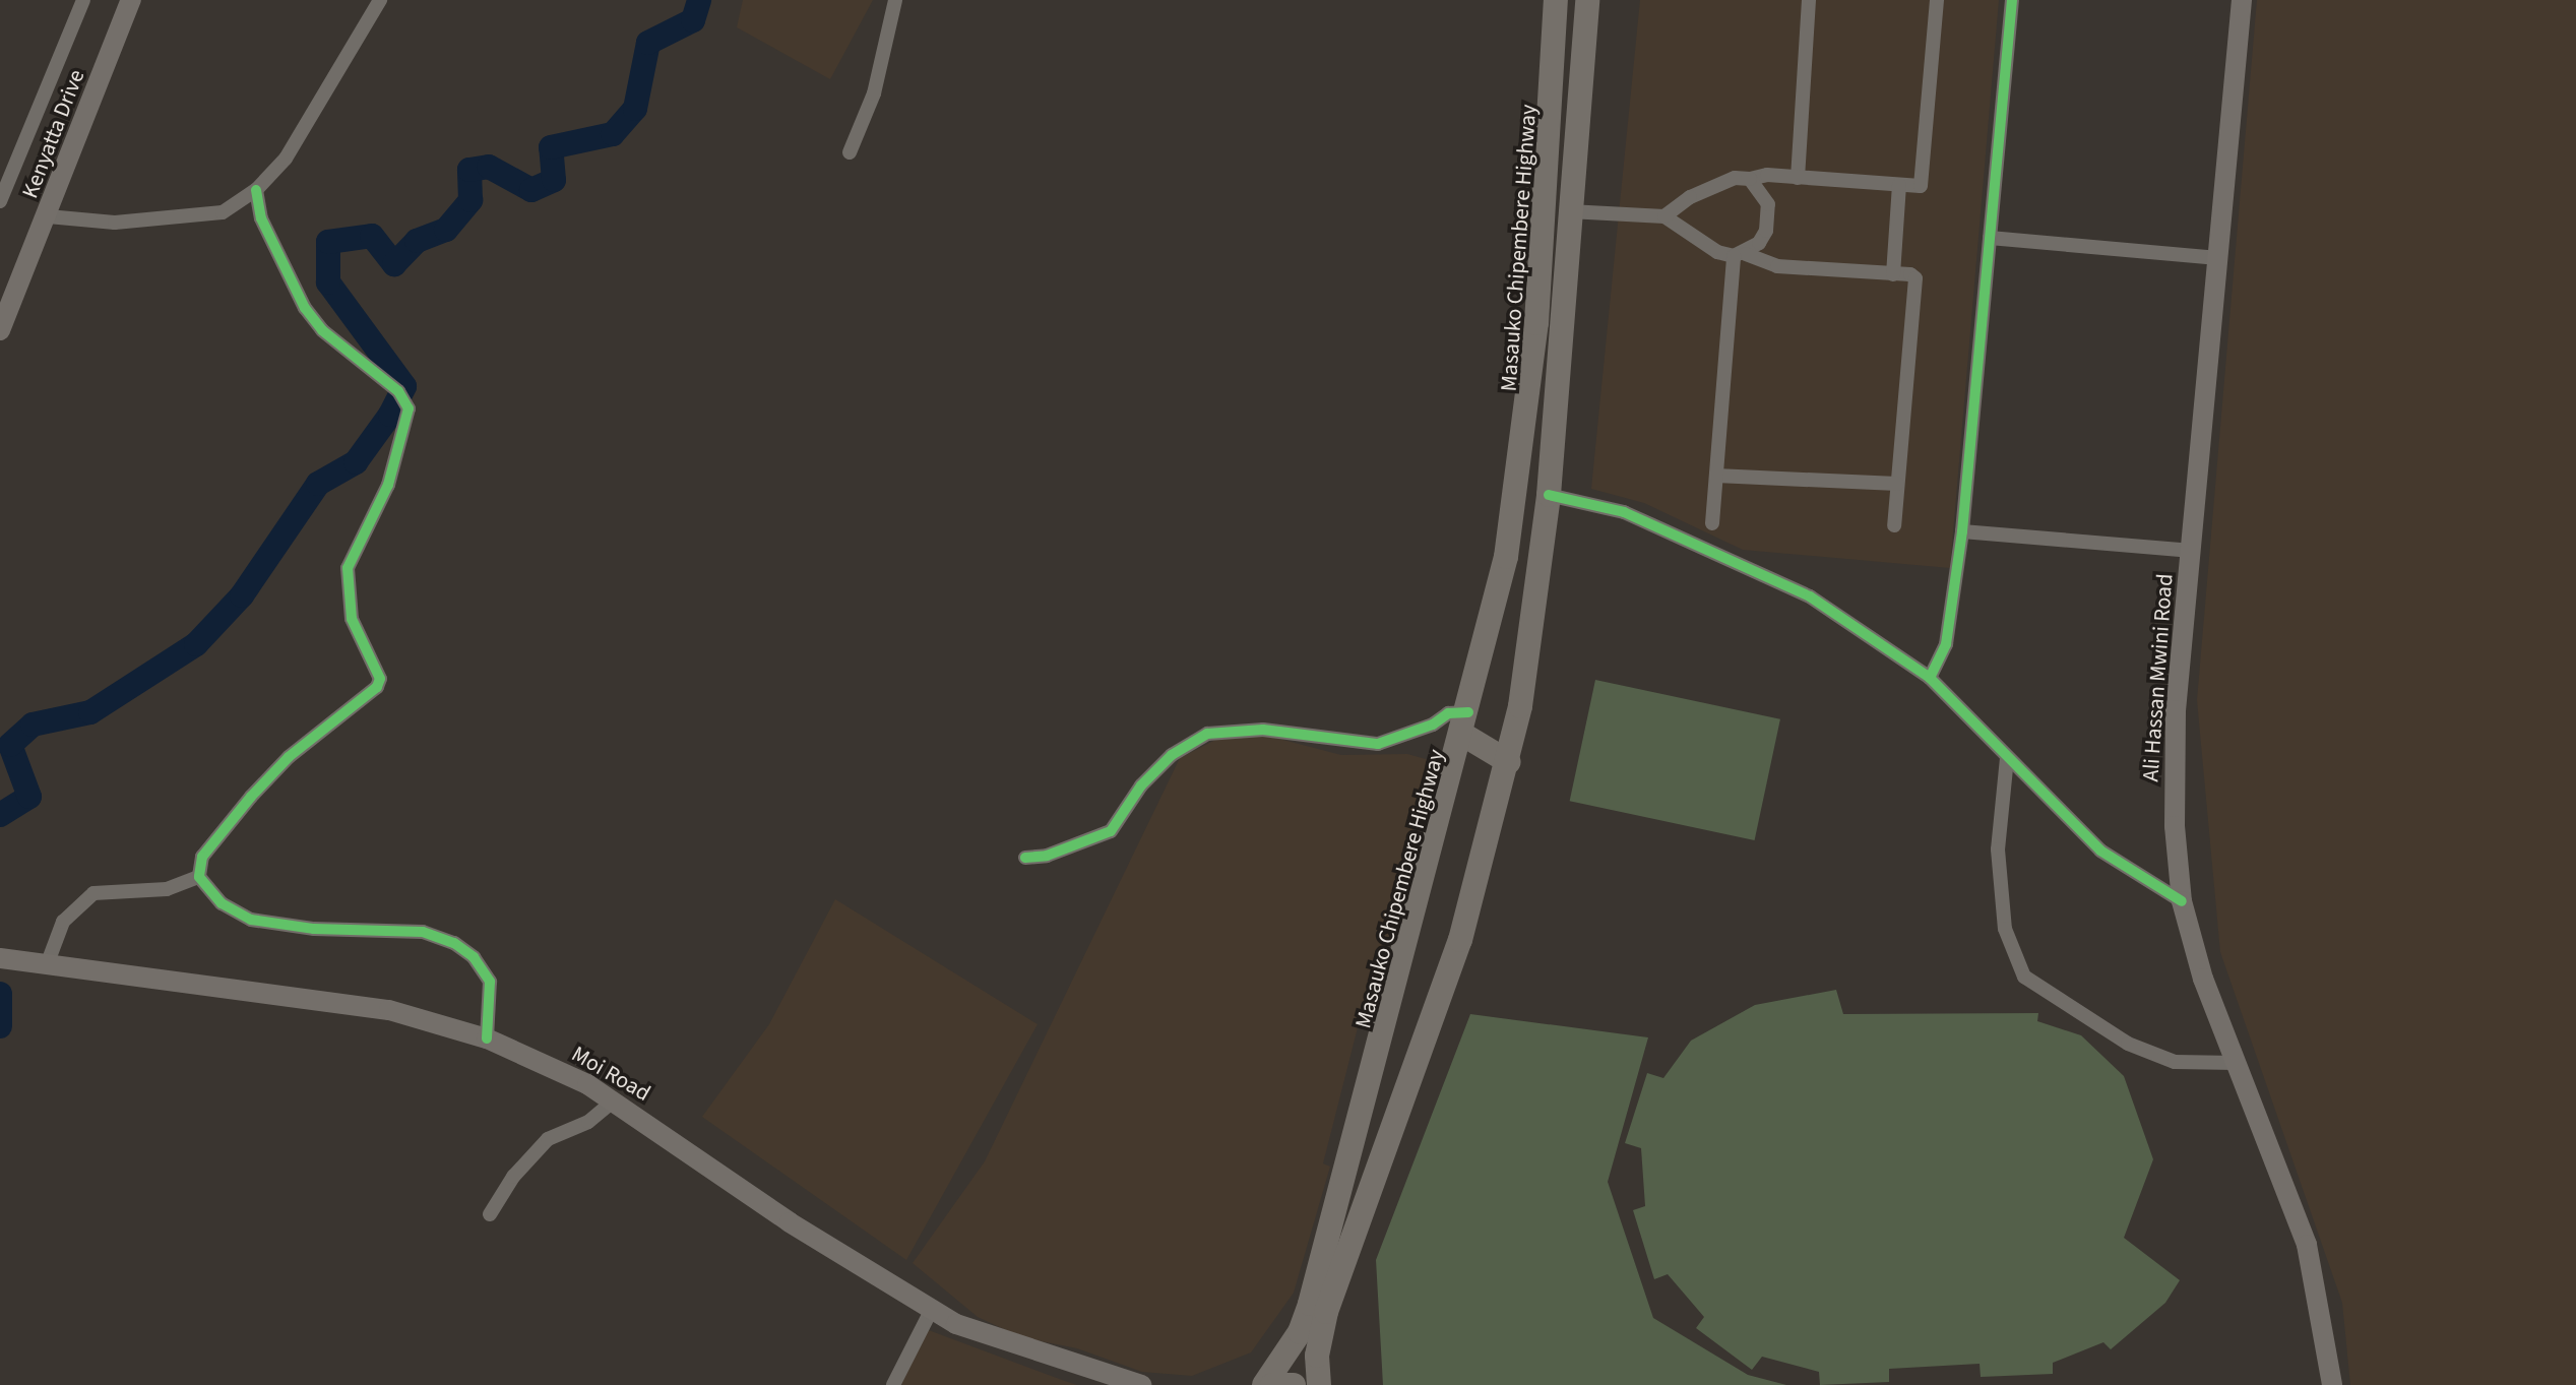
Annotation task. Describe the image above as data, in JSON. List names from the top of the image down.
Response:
{
  "streets": {
    "highway": ["Masauko Chipembere Highway"],
    "main road": ["Kenyatta Drive", "Ali Hassan Mwini Road", "Moi Road"]
  }
}
